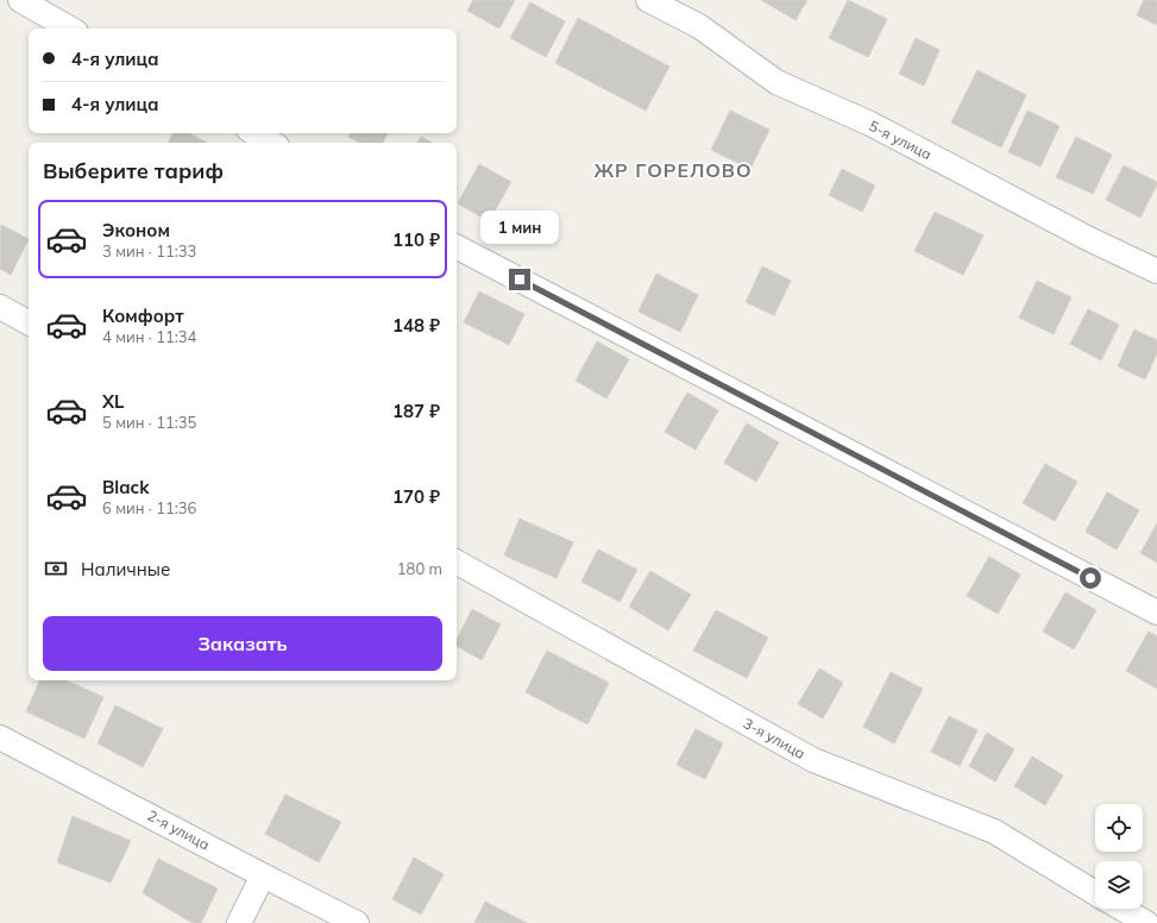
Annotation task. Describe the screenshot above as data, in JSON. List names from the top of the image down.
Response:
{
  "streets": {
    "street": ["5-я улица", "3-я улица", "2-я улица"]
  },
  "districts": ["ЖР ГОРЕЛОВО"],
  "page": {
    "banner": ["4-я улица", "4-я улица"],
    "heading": "Выберите тариф",
    "list": [
      {
        "name": "Эконом",
        "note": "3 мин · 11:33",
        "value": "110 ₽"
      },
      {
        "name": "Комфорт",
        "note": "4 мин · 11:34",
        "value": "148 ₽"
      },
      {
        "name": "XL",
        "note": "5 мин · 11:35",
        "value": "187 ₽"
      },
      {
        "name": "Black",
        "note": "6 мин · 11:36",
        "value": "170 ₽"
      }
    ],
    "bubble": "1 мин",
    "pay": ["Наличные", "180 m"],
    "buttons": "Заказать"
  }
}
